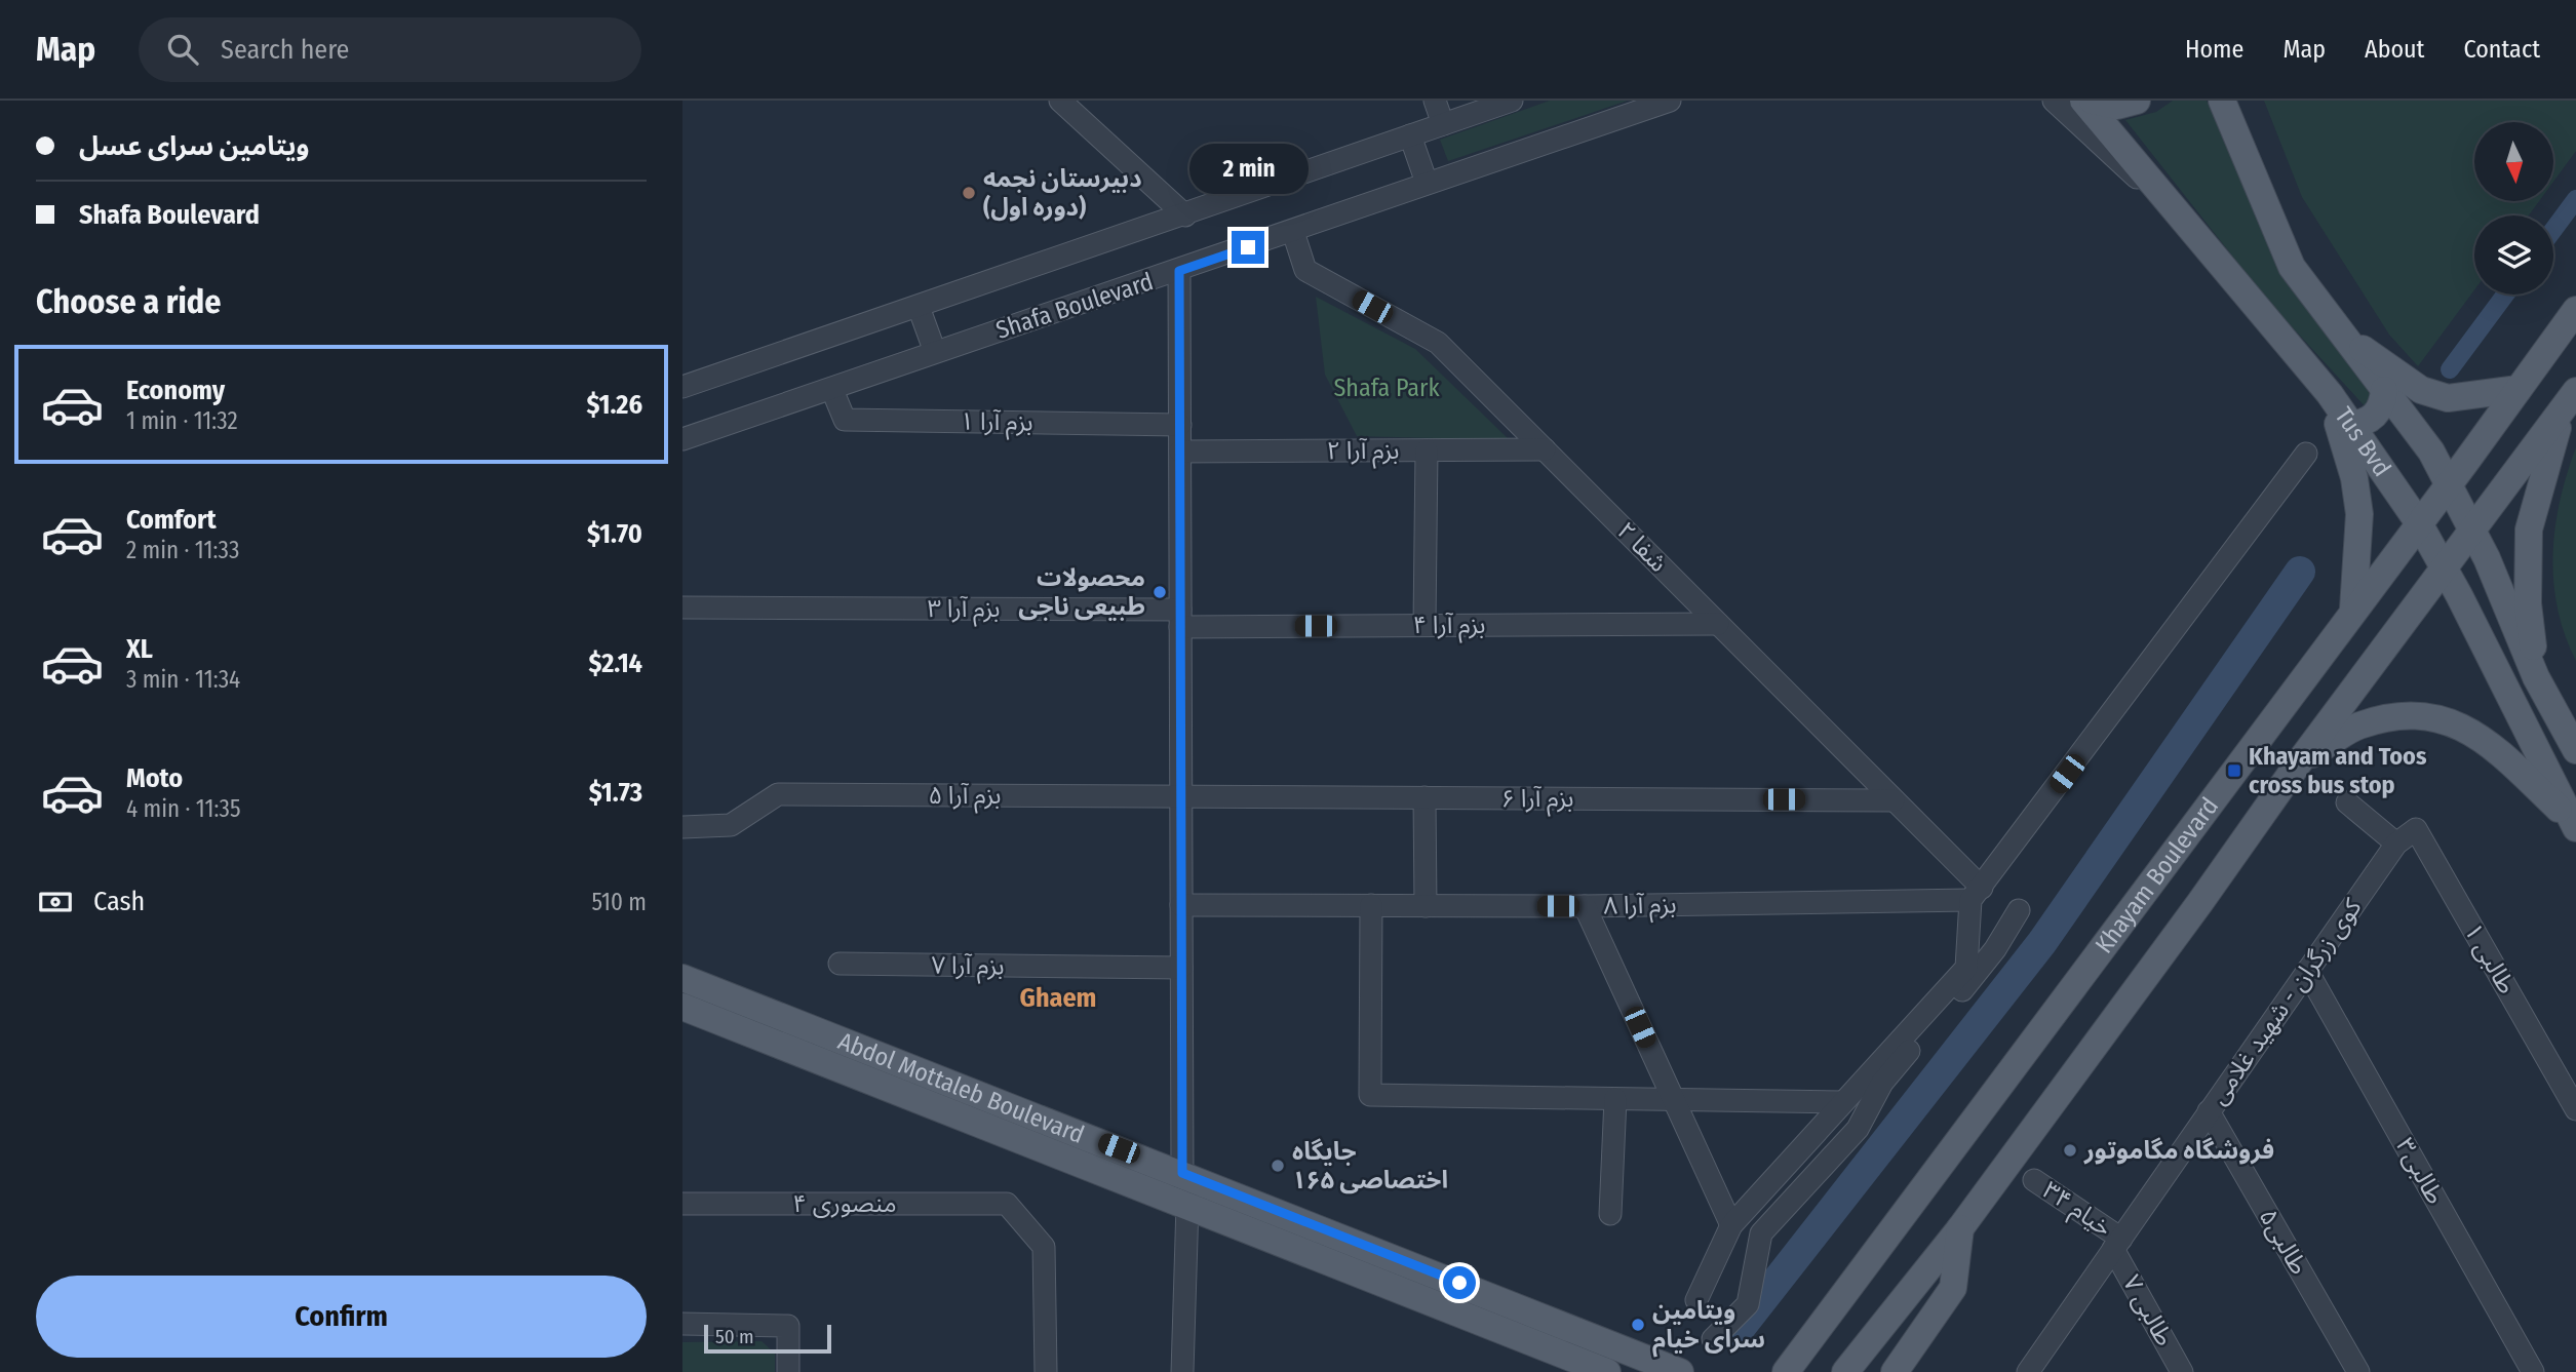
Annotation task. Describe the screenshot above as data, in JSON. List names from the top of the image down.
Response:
{
  "streets": {
    "main road": ["Tus Bvd", "Khayam Boulevard", "Abdol Mottaleb Boulevard"],
    "street": [
      "Shafa Boulevard",
      "بزم آرا ۱",
      "بزم آرا ۲",
      "شفا ۲",
      "بزم آرا ۳",
      "بزم آرا ۴",
      "بزم آرا ۵",
      "بزم آرا ۶",
      "بزم آرا ۸",
      "طالبی ۱",
      "بزم آرا ۷",
      "کوی زرگران - شهید غلامی",
      "طالبی۳",
      "منصوری ۴",
      "خیام ۳۴",
      "طالبی۵",
      "طالبی ۷"
    ]
  },
  "crossings": [
    ["Shafa Boulevard", "بزم آرا ۱"],
    ["Shafa Boulevard", "شفا ۲"],
    ["Tus Bvd", "Khayam Boulevard"],
    ["بزم آرا ۲", "شفا ۲"],
    ["شفا ۲", "بزم آرا ۴"],
    ["شفا ۲", "بزم آرا ۶"],
    ["شفا ۲", "بزم آرا ۸"],
    ["بزم آرا ۳", "بزم آرا ۴"],
    ["بزم آرا ۵", "بزم آرا ۶"],
    ["طالبی ۱", "کوی زرگران - شهید غلامی"],
    ["کوی زرگران - شهید غلامی", "طالبی۳"],
    ["کوی زرگران - شهید غلامی", "خیام ۳۴"],
    ["کوی زرگران - شهید غلامی", "طالبی۵"],
    ["کوی زرگران - شهید غلامی", "طالبی ۷"],
    ["خیام ۳۴", "طالبی ۷"]
  ],
  "districts": ["Ghaem"],
  "parks": ["Shafa Park"],
  "places": {
    "other": [
      "دبیرستان نجمه (دوره اول)",
      "محصولات طبیعی ناجی",
      "فروشگاه مگاموتور",
      "جایگاه اختصاصی ۱۶۵",
      "ویتامین سرای خیام"
    ],
    "transit": ["Khayam and Toos cross bus stop"]
  },
  "scale_bar": "50 m",
  "north": "bottom",
  "page": {
    "header": "Map",
    "search": "Search here",
    "nav": [
      "Home",
      "Map",
      "About",
      "Contact"
    ],
    "banner": ["ویتامین سرای عسل", "Shafa Boulevard"],
    "bubble": "2 min",
    "heading": "Choose a ride",
    "list": [
      {
        "name": "Economy",
        "note": "1 min · 11:32",
        "value": "$1.26"
      },
      {
        "name": "Comfort",
        "note": "2 min · 11:33",
        "value": "$1.70"
      },
      {
        "name": "XL",
        "note": "3 min · 11:34",
        "value": "$2.14"
      },
      {
        "name": "Moto",
        "note": "4 min · 11:35",
        "value": "$1.73"
      }
    ],
    "pay": ["Cash", "510 m"],
    "buttons": "Confirm",
    "scale": "50 m"
  }
}
